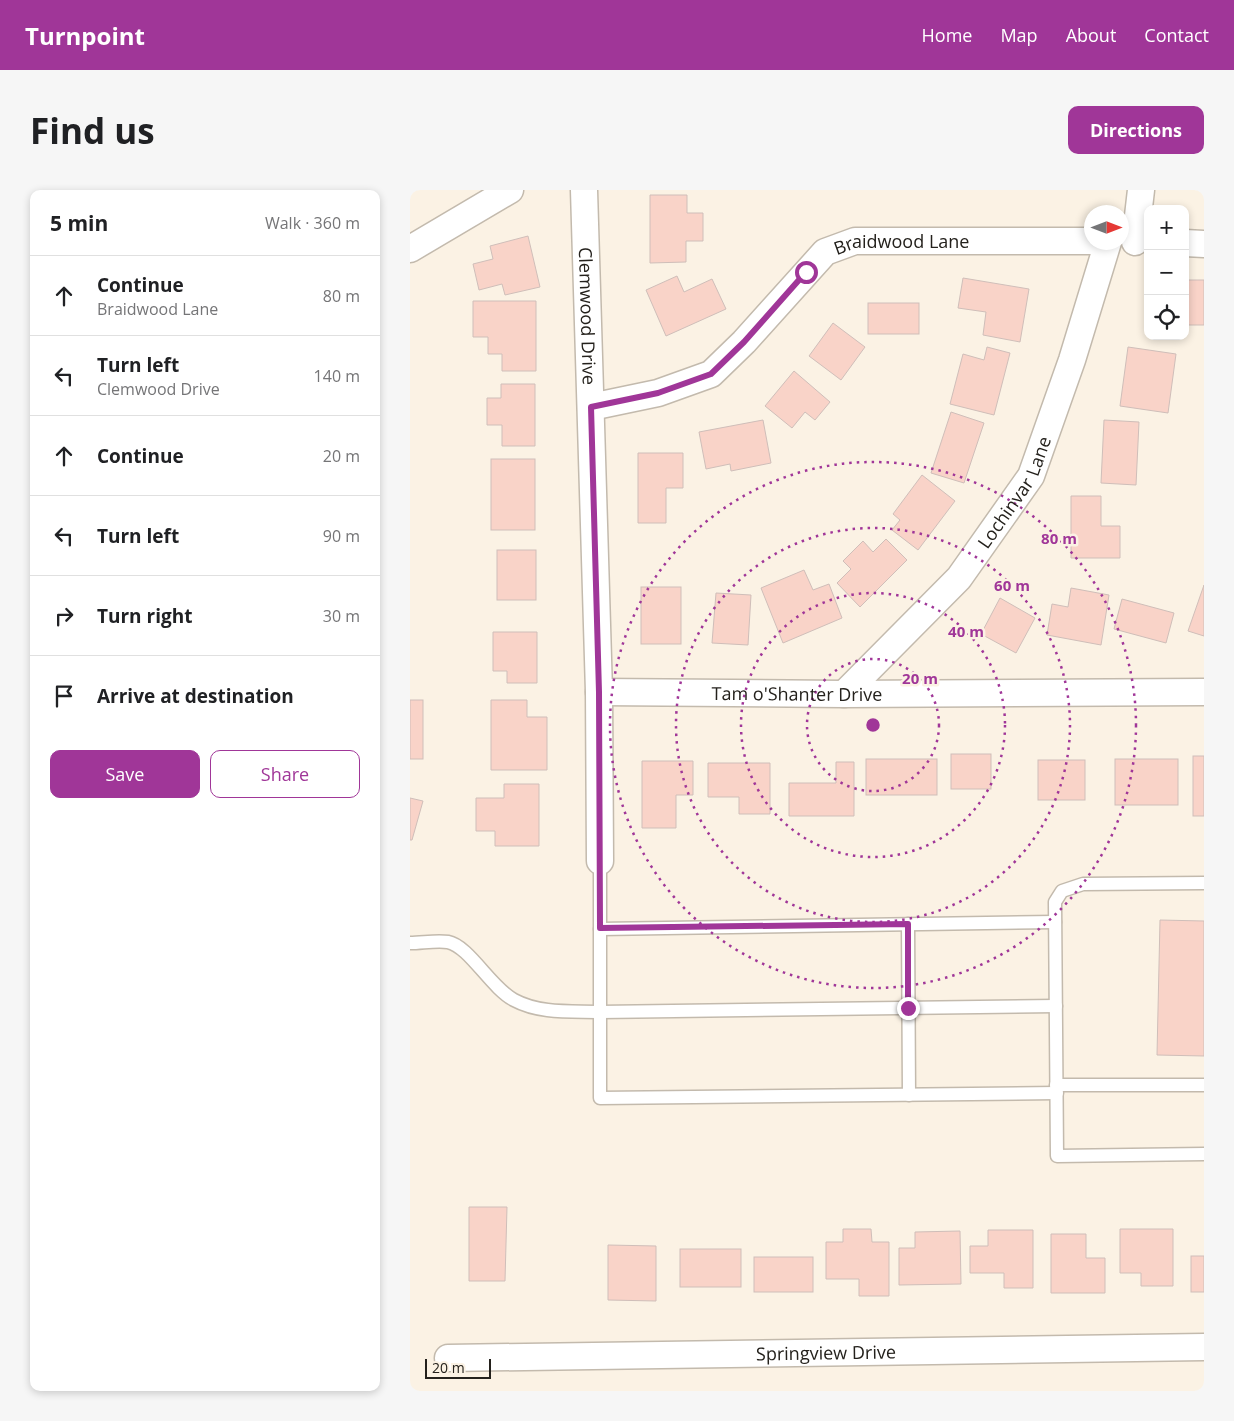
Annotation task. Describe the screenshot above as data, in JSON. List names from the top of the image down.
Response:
{
  "streets": {
    "street": [
      "Braidwood Lane",
      "Clemwood Drive",
      "Lochinvar Lane",
      "Tam o'Shanter Drive",
      "Springview Drive"
    ]
  },
  "crossings": [
    ["Braidwood Lane", "Clemwood Drive"],
    ["Clemwood Drive", "Tam o'Shanter Drive"],
    ["Lochinvar Lane", "Tam o'Shanter Drive"]
  ],
  "scale_bar": "20 m",
  "north": "right",
  "page": {
    "header": "Turnpoint",
    "nav": [
      "Home",
      "Map",
      "About",
      "Contact"
    ],
    "buttons": [
      "Directions",
      ["Save", "Share"]
    ],
    "title": "Find us",
    "heading": ["5 min", "Walk · 360 m"],
    "map_buttons": ["+", "−"],
    "list": [
      ["Continue", "Braidwood Lane", "80 m"],
      ["Turn left", "Clemwood Drive", "140 m"],
      ["Continue", "20 m"],
      ["Turn left", "90 m"],
      ["Turn right", "30 m"],
      "Arrive at destination"
    ],
    "scale": "20 m"
  },
  "rings": [
    "80 m",
    "60 m",
    "40 m",
    "20 m"
  ]
}
